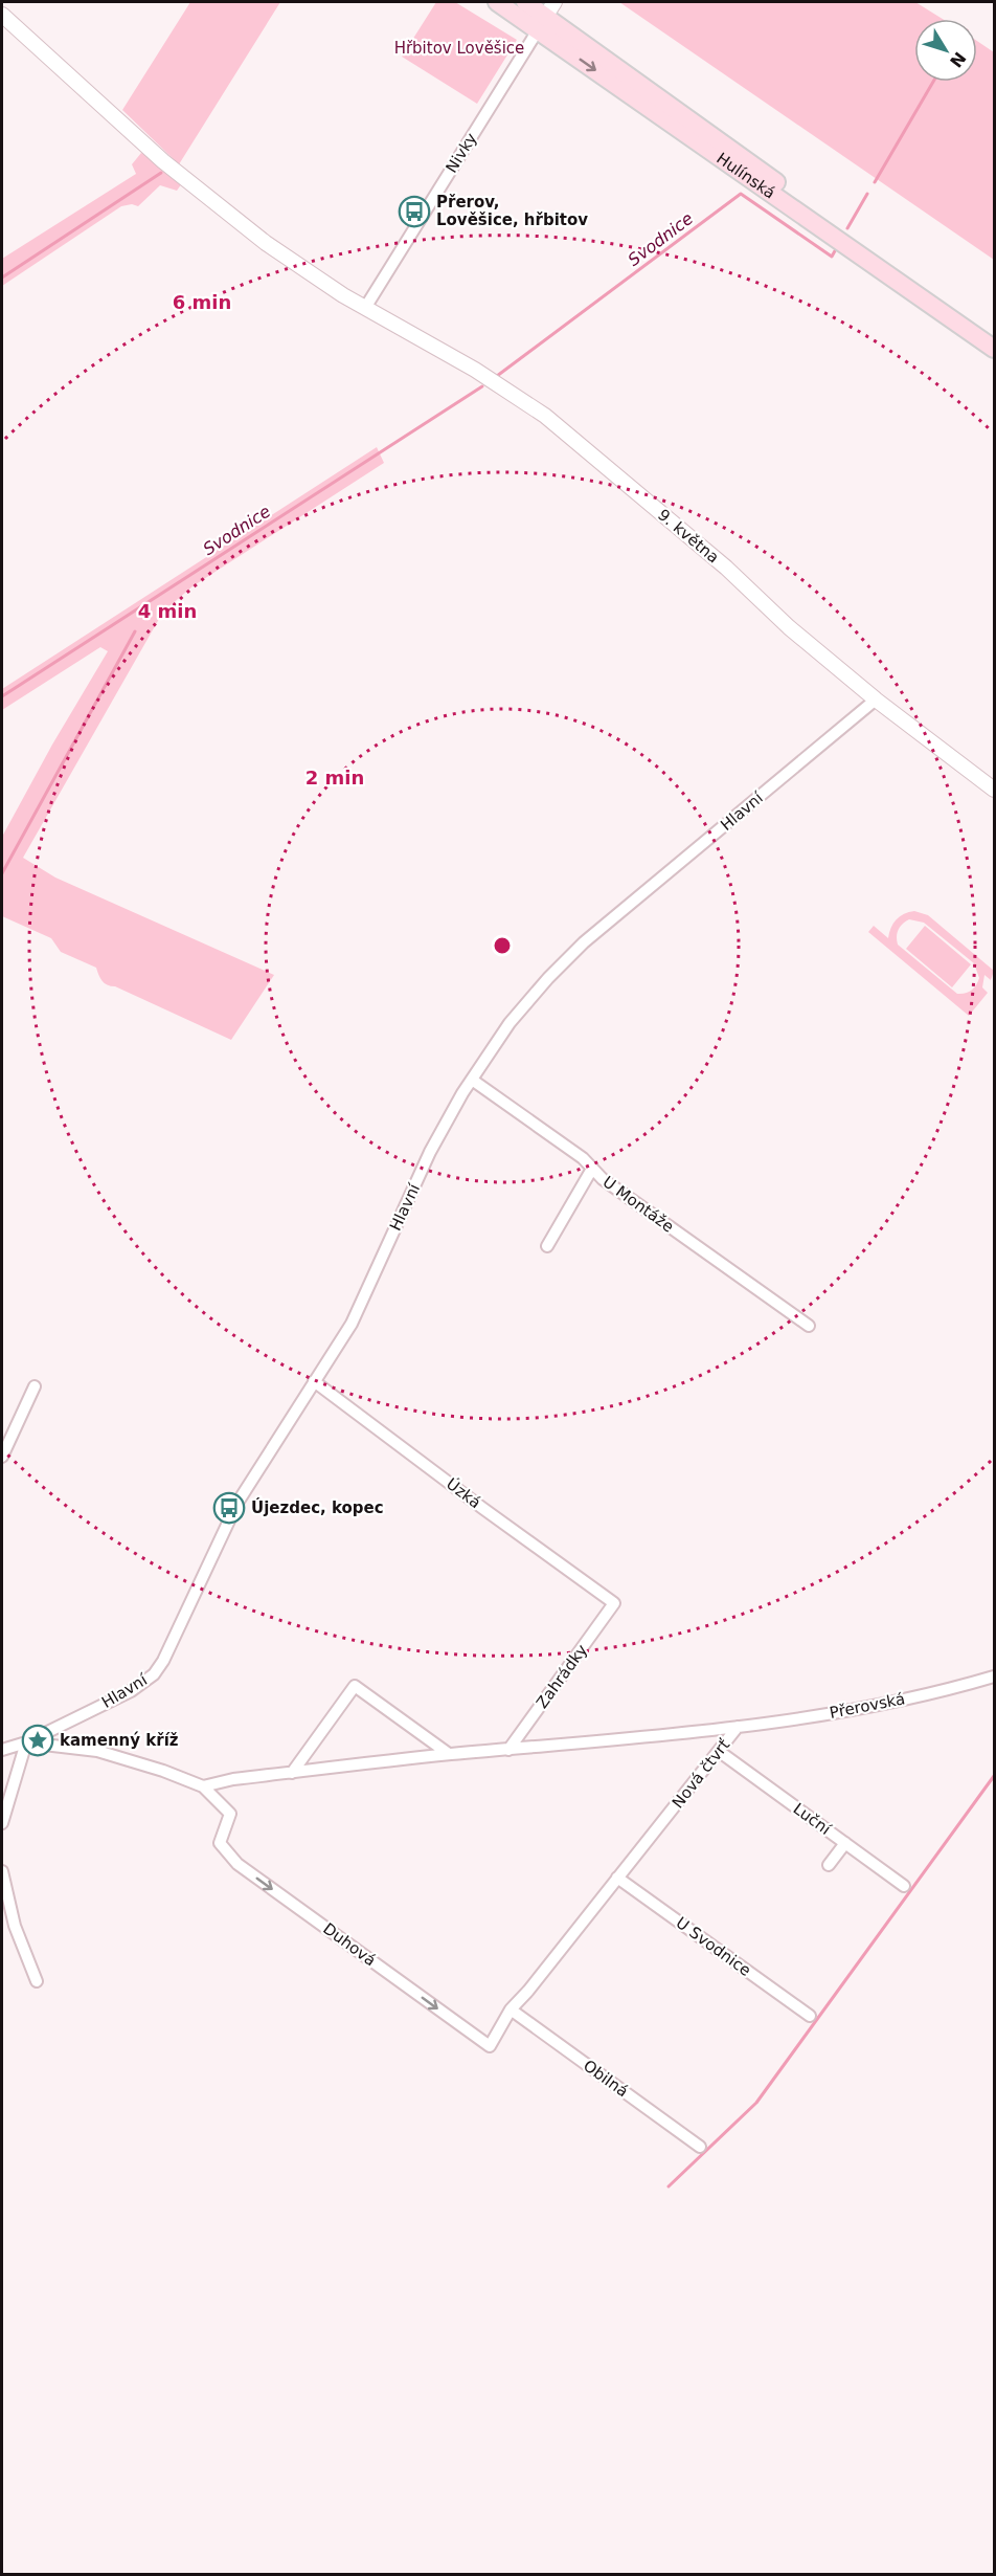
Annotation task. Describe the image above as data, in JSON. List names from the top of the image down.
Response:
{
  "streets": {
    "main road": ["Hulínská"],
    "street": [
      "Nivky",
      "9. května",
      "Hlavní",
      "U Montáže",
      "Úzká",
      "Zahrádky",
      "Přerovská",
      "Nová čtvrť",
      "Luční",
      "Duhová",
      "U Svodnice",
      "Obilná"
    ]
  },
  "crossings": [
    ["Nivky", "Hulínská"],
    ["Nivky", "9. května"],
    ["9. května", "Hlavní"],
    ["Hlavní", "U Montáže"],
    ["Hlavní", "Úzká"],
    ["Úzká", "Zahrádky"],
    ["Zahrádky", "Nová čtvrť"],
    ["Přerovská", "Nová čtvrť"],
    ["Nová čtvrť", "Luční"],
    ["Nová čtvrť", "Duhová"],
    ["Nová čtvrť", "U Svodnice"],
    ["Nová čtvrť", "Obilná"]
  ],
  "one_way": ["Duhová"],
  "water": ["Svodnice"],
  "parks": ["Hřbitov Lověšice"],
  "places": {
    "bus stop": ["Přerov, Lověšice, hřbitov", "Újezdec, kopec"],
    "place": ["kamenný kříž"]
  },
  "north": "bottom right",
  "rings": ["6 min", "4 min", "2 min"]
}
